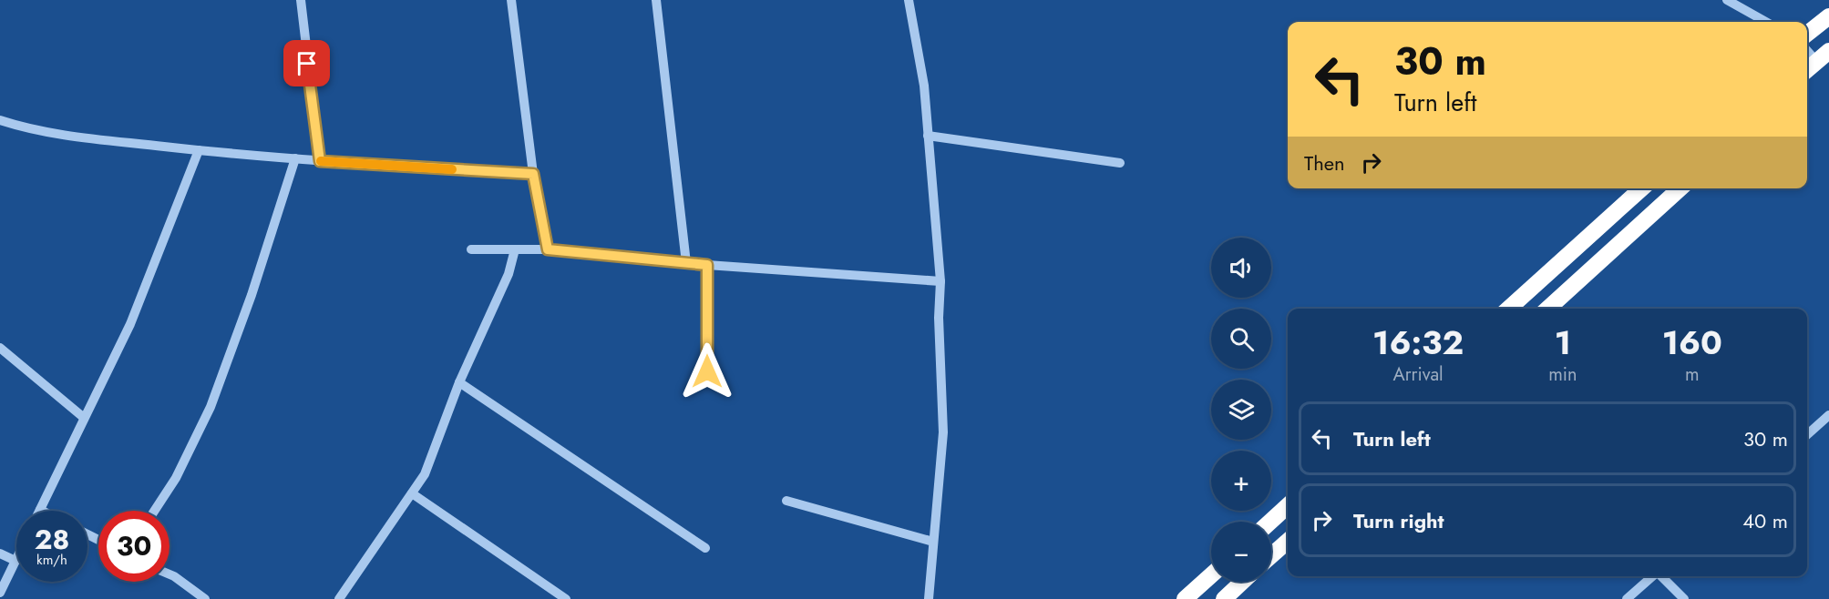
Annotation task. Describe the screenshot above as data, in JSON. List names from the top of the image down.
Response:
{
  "page": {
    "turn": ["30 m", "Turn left"],
    "then": "Then",
    "map_buttons": ["+", "−"],
    "eta": [
      "16:32",
      "Arrival",
      "1",
      "min",
      "160",
      "m"
    ],
    "list": [
      {
        "name": "Turn left",
        "value": "30 m"
      },
      {
        "name": "Turn right",
        "value": "40 m"
      }
    ],
    "speed": "28 km/h",
    "limit": "30"
  }
}
